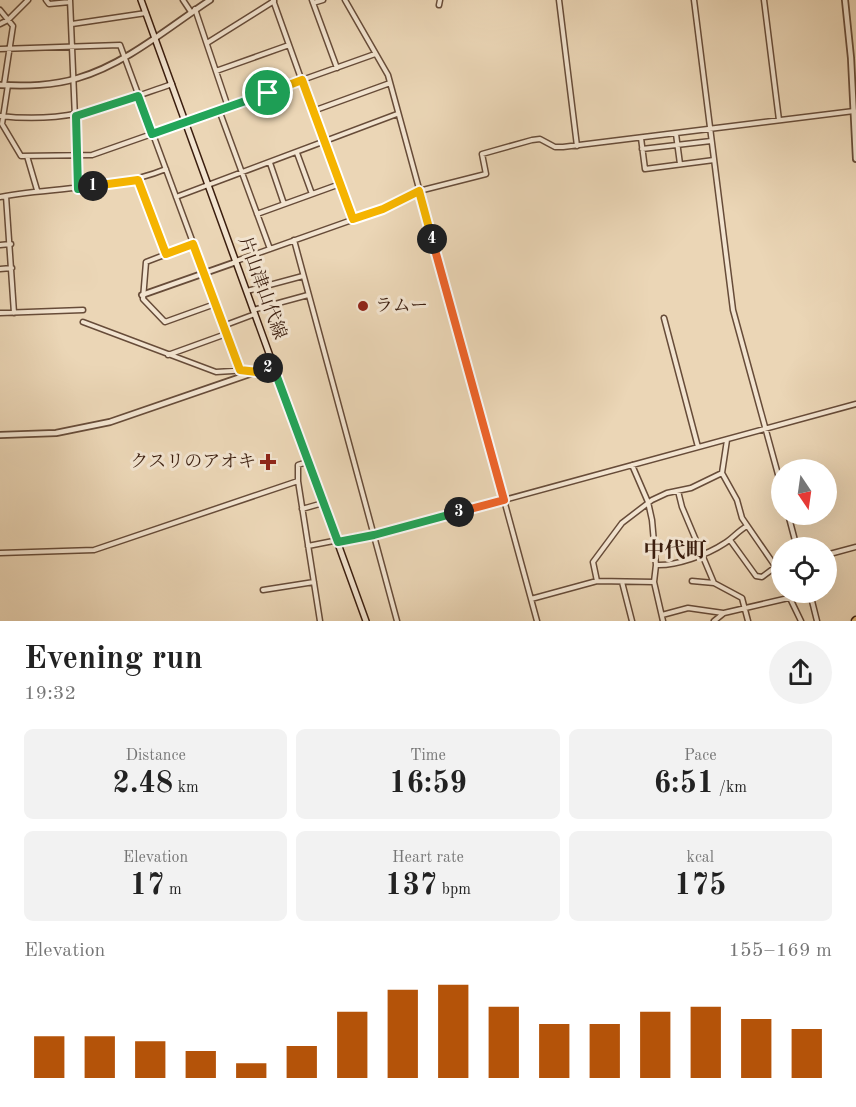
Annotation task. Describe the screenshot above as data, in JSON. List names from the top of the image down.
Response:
{
  "streets": {
    "main road": ["片山津山代線"]
  },
  "districts": ["中代町"],
  "places": {
    "other": ["ラムー"],
    "health": ["クスリのアオキ"]
  },
  "north": "bottom",
  "page": {
    "pins": [
      "1",
      "4",
      "2",
      "3"
    ],
    "heading": ["Evening run", "19:32"],
    "stats": [
      ["Distance", "2.48 km"],
      ["Time", "16:59"],
      ["Pace", "6:51 /km"],
      ["Elevation", "17 m"],
      ["Heart rate", "137 bpm"],
      ["kcal", "175"]
    ],
    "chart": ["Elevation", "155–169 m"]
  }
}
